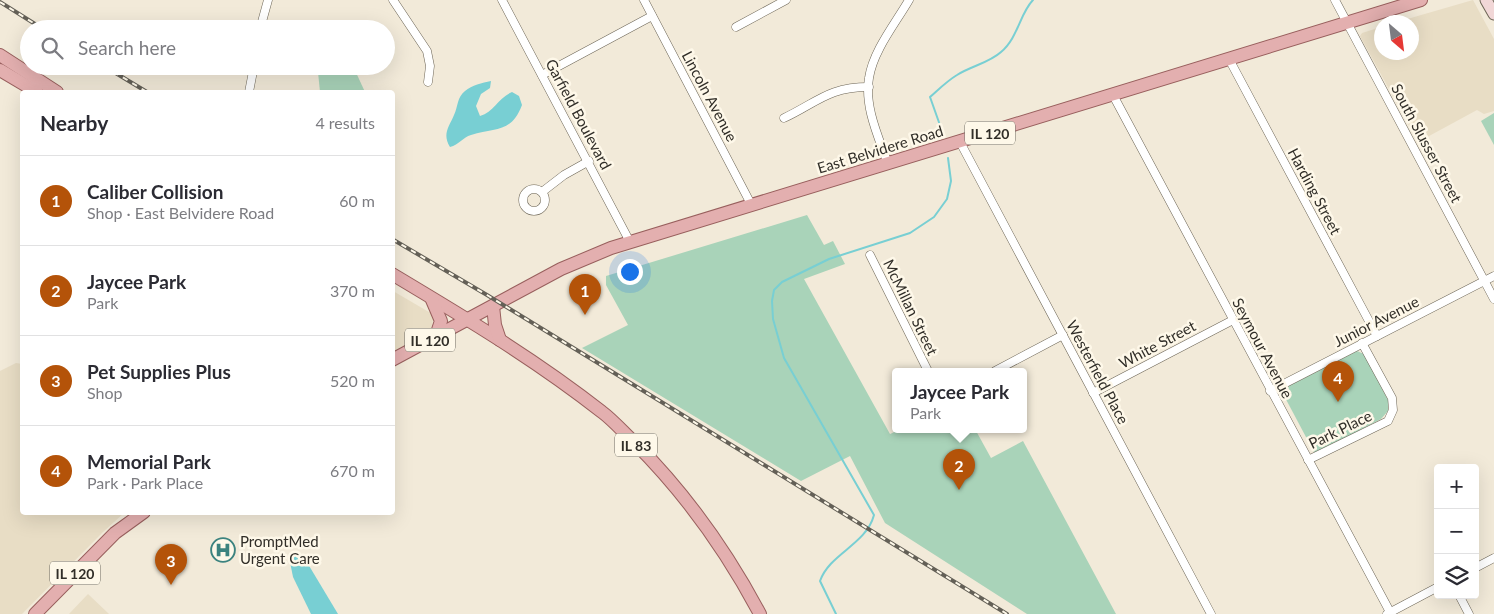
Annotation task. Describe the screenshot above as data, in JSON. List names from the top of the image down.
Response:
{
  "streets": {
    "main road": ["IL 120", "East Belvidere Road", "IL 83"],
    "street": [
      "Lincoln Avenue",
      "Garfield Boulevard",
      "South Slusser Street",
      "Harding Street",
      "McMillan Street",
      "Junior Avenue",
      "White Street",
      "Seymour Avenue",
      "Westerfield Place",
      "Park Place"
    ]
  },
  "crossings": [
    ["Lincoln Avenue", "East Belvidere Road"],
    ["Garfield Boulevard", "East Belvidere Road"],
    ["South Slusser Street", "East Belvidere Road"],
    ["South Slusser Street", "Junior Avenue"],
    ["East Belvidere Road", "Harding Street"],
    ["East Belvidere Road", "Seymour Avenue"],
    ["East Belvidere Road", "Westerfield Place"],
    ["East Belvidere Road", "IL 83"],
    ["Harding Street", "Junior Avenue"],
    ["Junior Avenue", "Seymour Avenue"],
    ["Junior Avenue", "Park Place"],
    ["White Street", "Seymour Avenue"],
    ["White Street", "Westerfield Place"],
    ["Seymour Avenue", "Park Place"]
  ],
  "places": {
    "hospital": ["PromptMed Urgent Care"]
  },
  "north": "bottom right",
  "page": {
    "search": "Search here",
    "heading": ["Nearby", "4 results"],
    "list": [
      {
        "mark": "1",
        "name": "Caliber Collision",
        "note": "Shop · East Belvidere Road",
        "value": "60 m"
      },
      {
        "mark": "2",
        "name": "Jaycee Park",
        "note": "Park",
        "value": "370 m"
      },
      {
        "mark": "3",
        "name": "Pet Supplies Plus",
        "note": "Shop",
        "value": "520 m"
      },
      {
        "mark": "4",
        "name": "Memorial Park",
        "note": "Park · Park Place",
        "value": "670 m"
      }
    ],
    "pins": [
      "1",
      "4",
      "2",
      "3"
    ],
    "popup": ["Jaycee Park", "Park"],
    "map_buttons": ["+", "−"]
  }
}
